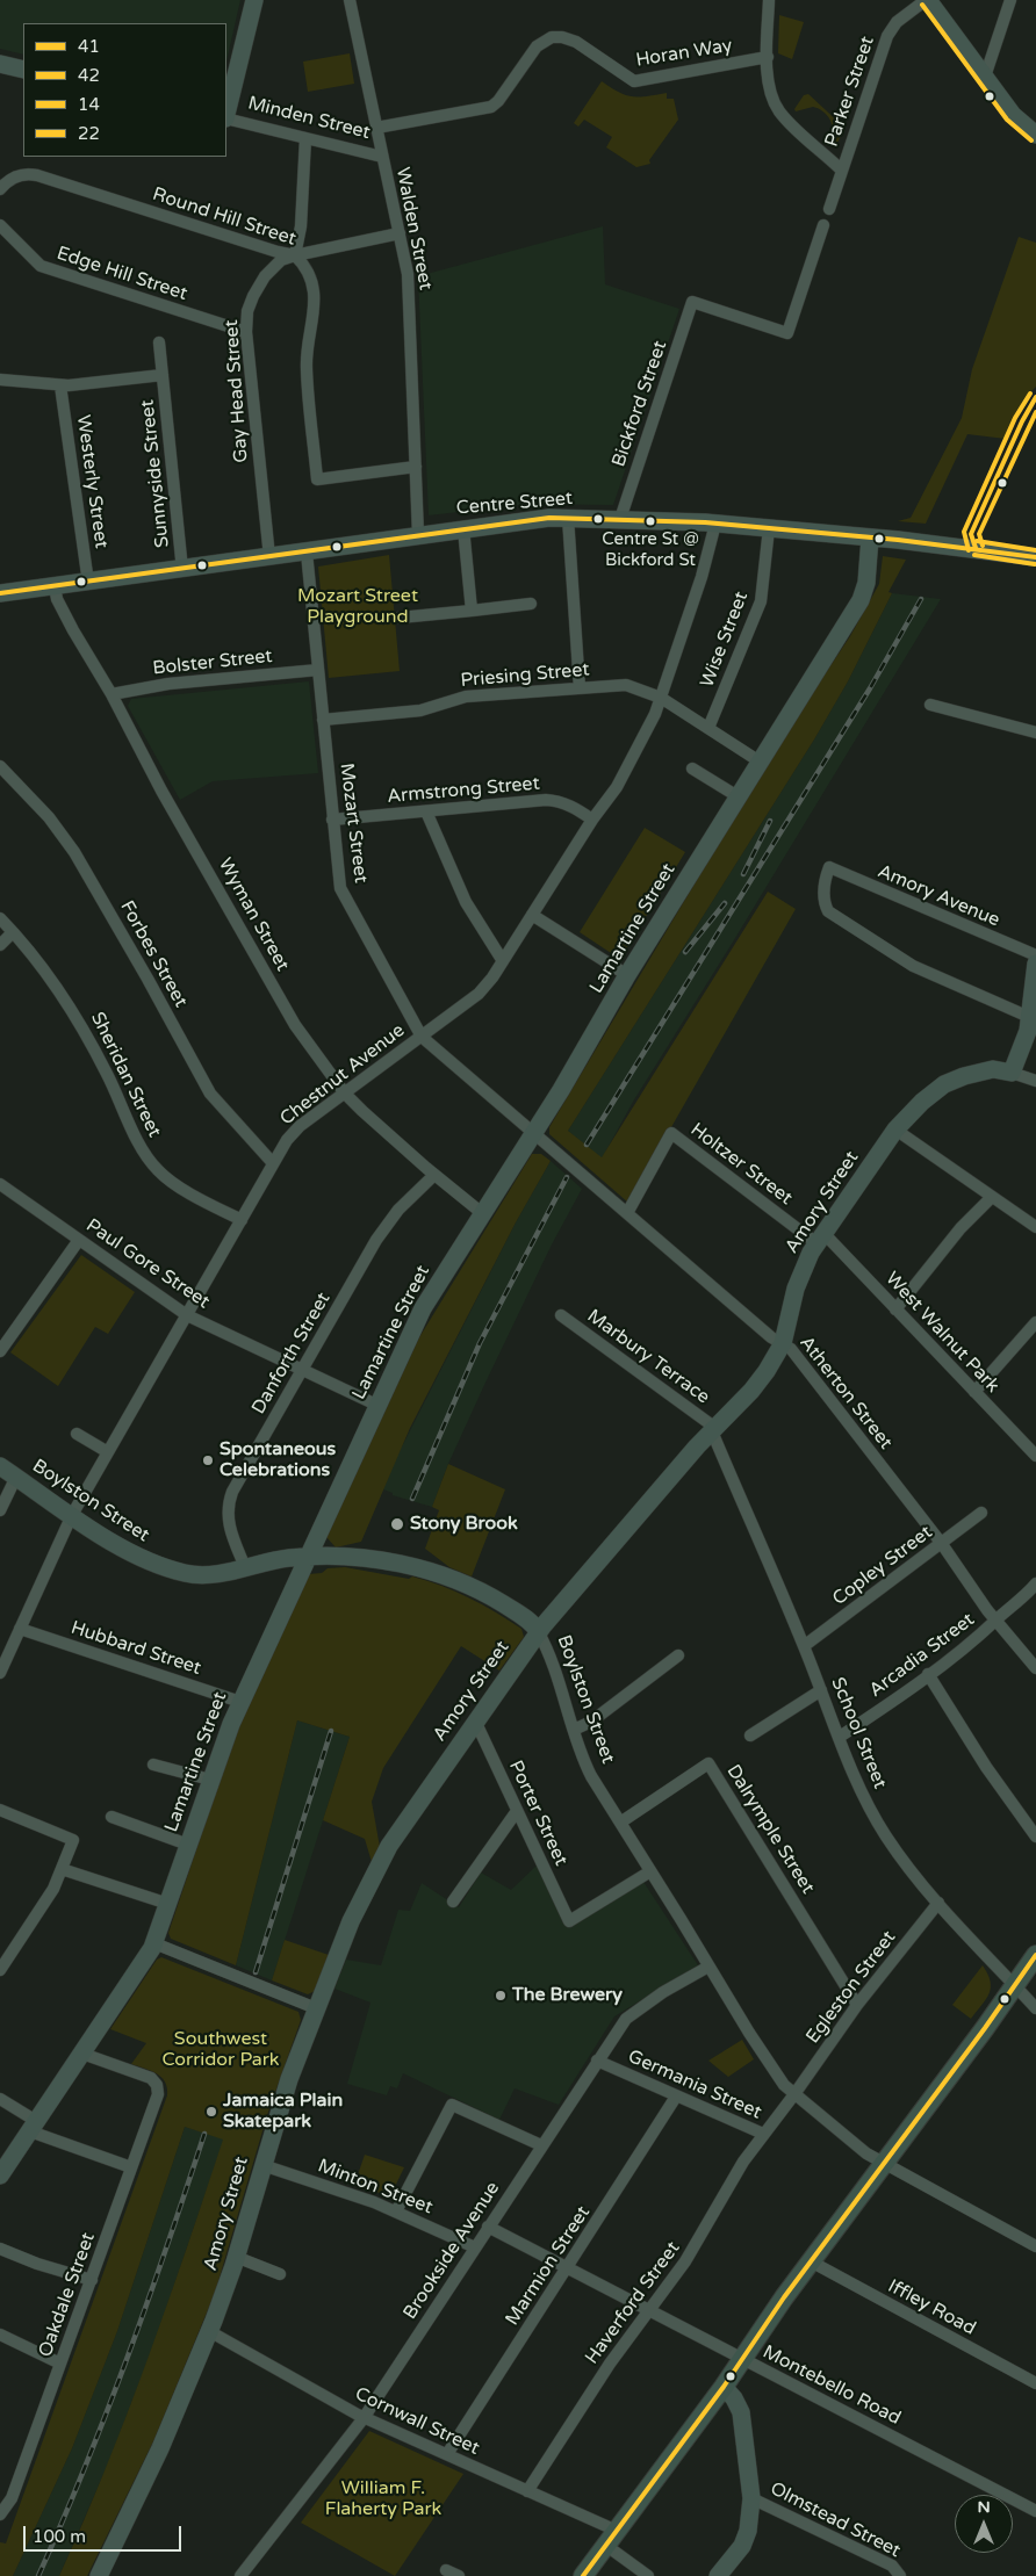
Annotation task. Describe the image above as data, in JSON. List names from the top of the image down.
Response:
{
  "streets": {
    "street": [
      "Horan Way",
      "Parker Street",
      "Minden Street",
      "Round Hill Street",
      "Walden Street",
      "Edge Hill Street",
      "Gay Head Street",
      "Bickford Street",
      "Sunnyside Street",
      "Westerly Street",
      "Centre Street",
      "Wise Street",
      "Bolster Street",
      "Priesing Street",
      "Armstrong Street",
      "Mozart Street",
      "Amory Avenue",
      "Wyman Street",
      "Lamartine Street",
      "Forbes Street",
      "Sheridan Street",
      "Chestnut Avenue",
      "Holtzer Street",
      "Amory Street",
      "Paul Gore Street",
      "West Walnut Park",
      "Danforth Street",
      "Marbury Terrace",
      "Atherton Street",
      "Boylston Street",
      "Copley Street",
      "Hubbard Street",
      "Arcadia Street",
      "School Street",
      "Porter Street",
      "Dalrymple Street",
      "Egleston Street",
      "Germania Street",
      "Minton Street",
      "Brookside Avenue",
      "Marmion Street",
      "Oakdale Street",
      "Haverford Street",
      "Iffley Road",
      "Montebello Road",
      "Cornwall Street",
      "Olmstead Street"
    ]
  },
  "crossings": [
    ["Horan Way", "Walden Street"],
    ["Minden Street", "Walden Street"],
    ["Round Hill Street", "Walden Street"],
    ["Round Hill Street", "Gay Head Street"],
    ["Walden Street", "Centre Street"],
    ["Edge Hill Street", "Gay Head Street"],
    ["Gay Head Street", "Centre Street"],
    ["Bickford Street", "Centre Street"],
    ["Sunnyside Street", "Westerly Street"],
    ["Sunnyside Street", "Centre Street"],
    ["Westerly Street", "Centre Street"],
    ["Centre Street", "Wise Street"],
    ["Centre Street", "Mozart Street"],
    ["Centre Street", "Wyman Street"],
    ["Centre Street", "Lamartine Street"],
    ["Centre Street", "Chestnut Avenue"],
    ["Wise Street", "Priesing Street"],
    ["Bolster Street", "Mozart Street"],
    ["Bolster Street", "Wyman Street"],
    ["Priesing Street", "Mozart Street"],
    ["Priesing Street", "Lamartine Street"],
    ["Priesing Street", "Chestnut Avenue"],
    ["Armstrong Street", "Mozart Street"],
    ["Armstrong Street", "Chestnut Avenue"],
    ["Mozart Street", "Lamartine Street"],
    ["Mozart Street", "Chestnut Avenue"],
    ["Mozart Street", "Atherton Street"],
    ["Wyman Street", "Lamartine Street"],
    ["Wyman Street", "Chestnut Avenue"],
    ["Wyman Street", "Danforth Street"],
    ["Lamartine Street", "Paul Gore Street"],
    ["Lamartine Street", "Atherton Street"],
    ["Lamartine Street", "Boylston Street"],
    ["Lamartine Street", "Hubbard Street"],
    ["Lamartine Street", "Oakdale Street"],
    ["Forbes Street", "Chestnut Avenue"],
    ["Sheridan Street", "Chestnut Avenue"],
    ["Chestnut Avenue", "Paul Gore Street"],
    ["Chestnut Avenue", "Boylston Street"],
    ["Chestnut Avenue", "Hubbard Street"],
    ["Holtzer Street", "Amory Street"],
    ["Holtzer Street", "West Walnut Park"],
    ["Holtzer Street", "Atherton Street"],
    ["Amory Street", "West Walnut Park"],
    ["Amory Street", "Marbury Terrace"],
    ["Amory Street", "Atherton Street"],
    ["Amory Street", "Boylston Street"],
    ["Amory Street", "School Street"],
    ["Amory Street", "Porter Street"],
    ["Amory Street", "Minton Street"],
    ["Amory Street", "Cornwall Street"],
    ["Paul Gore Street", "Danforth Street"],
    ["Danforth Street", "Boylston Street"],
    ["Marbury Terrace", "School Street"],
    ["Atherton Street", "Copley Street"],
    ["Atherton Street", "Arcadia Street"],
    ["Boylston Street", "Porter Street"],
    ["Boylston Street", "Dalrymple Street"],
    ["Boylston Street", "Egleston Street"],
    ["Boylston Street", "Germania Street"],
    ["Boylston Street", "Brookside Avenue"],
    ["Copley Street", "School Street"],
    ["Arcadia Street", "School Street"],
    ["School Street", "Egleston Street"],
    ["Dalrymple Street", "Egleston Street"],
    ["Egleston Street", "Germania Street"],
    ["Germania Street", "Brookside Avenue"],
    ["Germania Street", "Marmion Street"],
    ["Germania Street", "Haverford Street"],
    ["Minton Street", "Brookside Avenue"],
    ["Brookside Avenue", "Montebello Road"],
    ["Brookside Avenue", "Cornwall Street"],
    ["Marmion Street", "Montebello Road"],
    ["Marmion Street", "Cornwall Street"],
    ["Haverford Street", "Montebello Road"],
    ["Haverford Street", "Cornwall Street"]
  ],
  "parks": ["Mozart Street Playground", "Southwest Corridor Park", "William F. Flaherty Park"],
  "places": [
    "Centre St @ Bickford St",
    "Spontaneous Celebrations",
    "Stony Brook",
    "The Brewery",
    "Jamaica Plain Skatepark"
  ],
  "lines": [
    "transit line 14",
    "transit line 22",
    "transit line 41",
    "transit line 42"
  ],
  "legend": [
    "41",
    "42",
    "14",
    "22"
  ],
  "scale_bar": "100 m",
  "north": "top"
}
